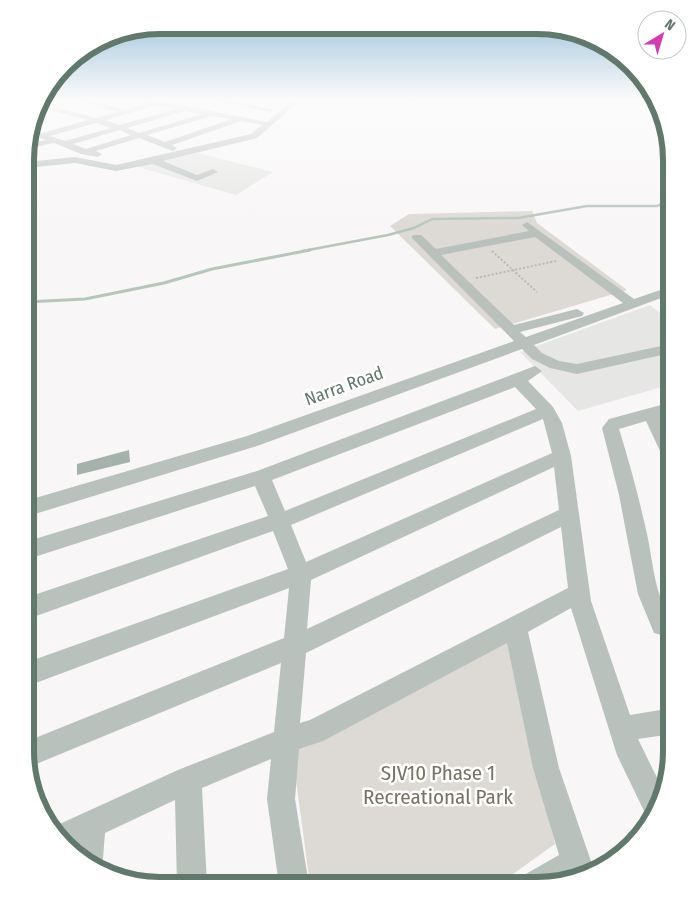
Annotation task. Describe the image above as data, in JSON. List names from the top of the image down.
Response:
{
  "streets": {
    "street": ["Narra Road"]
  },
  "parks": ["SJV10 Phase 1 Recreational Park"],
  "north": "top right"
}
